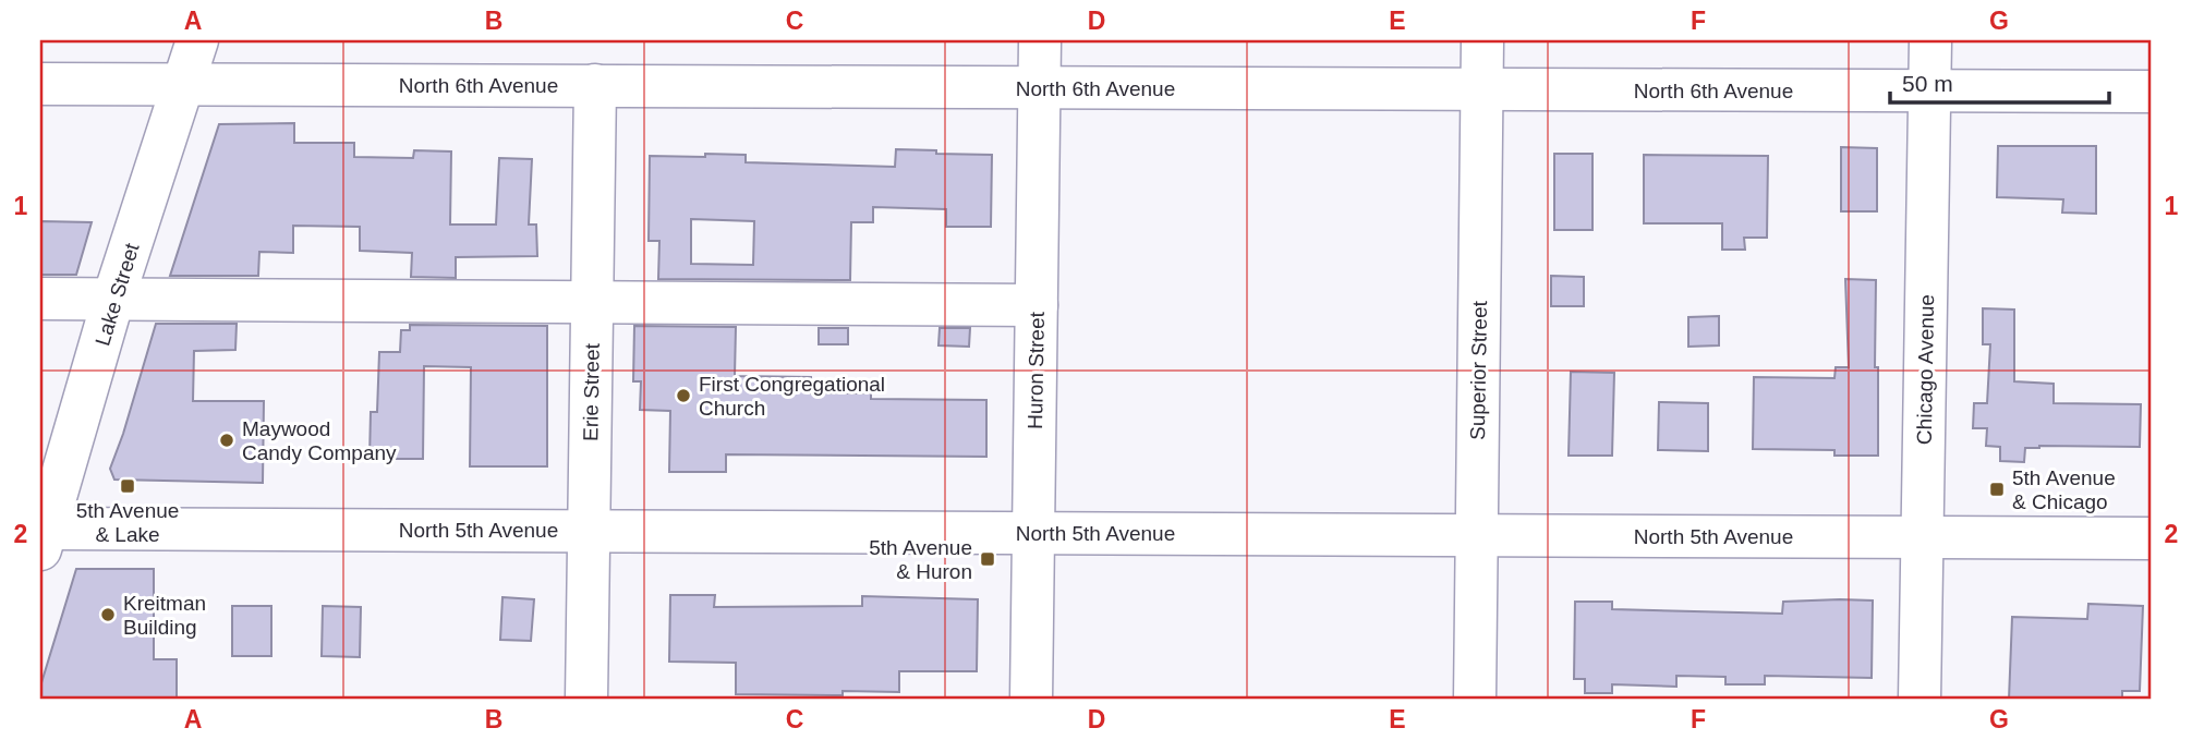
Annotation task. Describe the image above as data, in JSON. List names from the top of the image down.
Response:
{
  "streets": {
    "street": [
      "North 6th Avenue",
      "Lake Street",
      "Chicago Avenue",
      "Huron Street",
      "Superior Street",
      "Erie Street",
      "North 5th Avenue"
    ]
  },
  "crossings": [
    ["North 6th Avenue", "Lake Street"],
    ["North 6th Avenue", "Chicago Avenue"],
    ["North 6th Avenue", "Huron Street"],
    ["North 6th Avenue", "Superior Street"],
    ["North 6th Avenue", "Erie Street"],
    ["Lake Street", "North 5th Avenue"],
    ["Chicago Avenue", "North 5th Avenue"],
    ["Huron Street", "North 5th Avenue"],
    ["Superior Street", "North 5th Avenue"],
    ["Erie Street", "North 5th Avenue"]
  ],
  "places": {
    "other": ["First Congregational Church", "Maywood Candy Company", "Kreitman Building"],
    "transit": ["5th Avenue & Lake", "5th Avenue & Chicago", "5th Avenue & Huron"]
  },
  "scale_bar": "50 m",
  "grid": {
    "columns": [
      "A",
      "B",
      "C",
      "D",
      "E",
      "F",
      "G"
    ],
    "rows": ["1", "2"]
  }
}
